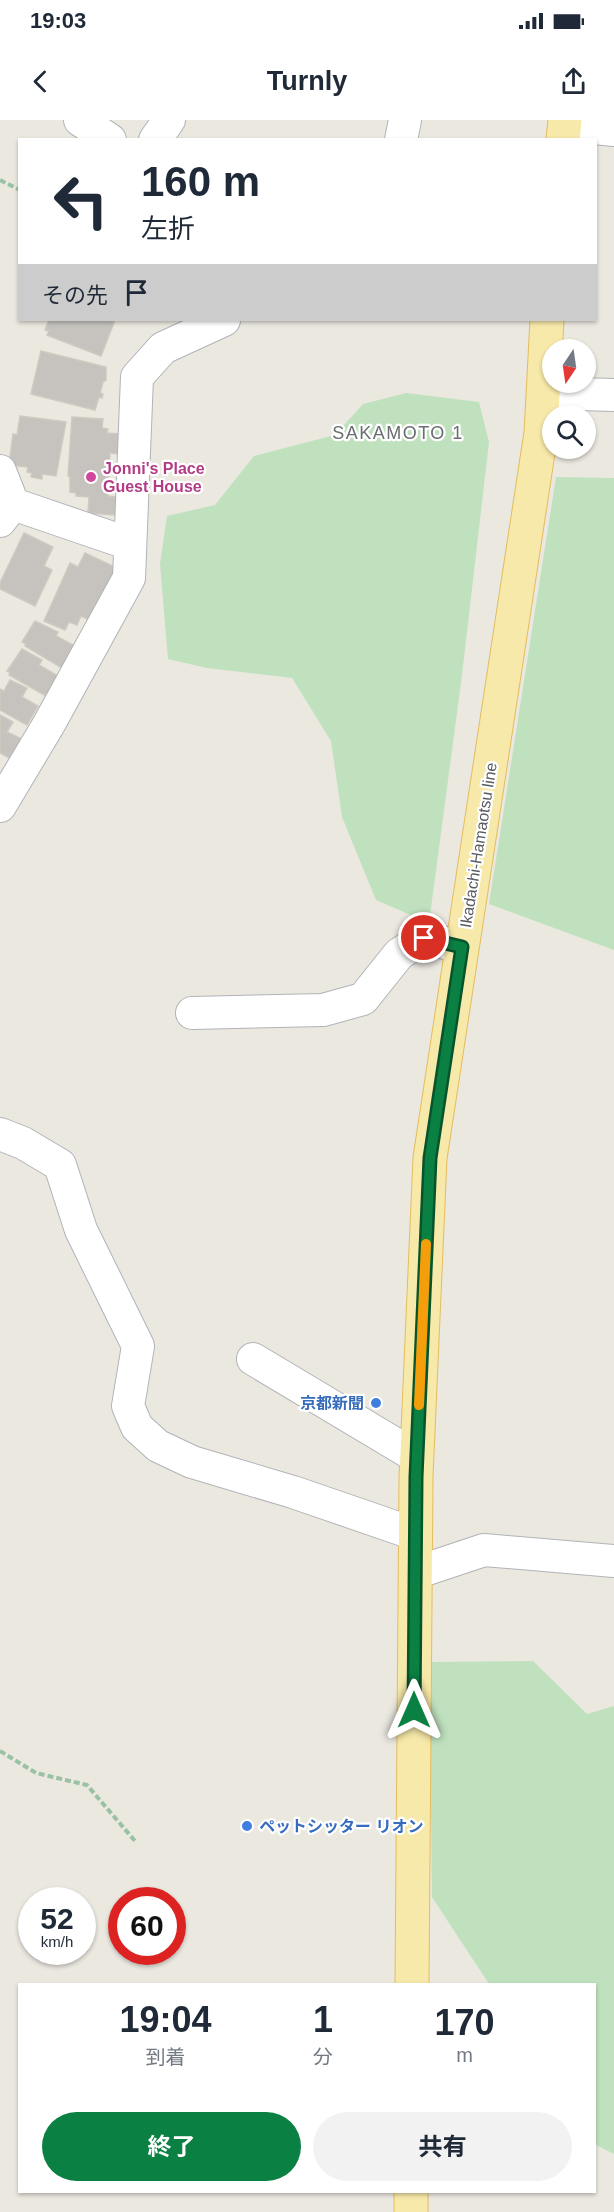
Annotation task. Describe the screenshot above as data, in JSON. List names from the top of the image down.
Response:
{
  "streets": {
    "main road": ["Ikadachi-Hamaotsu line"]
  },
  "districts": ["SAKAMOTO 1"],
  "places": ["Jonni's Place Guest House", "京都新聞", "ペットシッター リオン"],
  "north": "bottom",
  "page": {
    "status": "19:03",
    "header": "Turnly",
    "turn": ["160 m", "左折"],
    "then": "その先",
    "speed": "52 km/h",
    "limit": "60",
    "eta": [
      "19:04",
      "到着",
      "1",
      "分",
      "170",
      "m"
    ],
    "buttons": ["終了", "共有"]
  }
}
